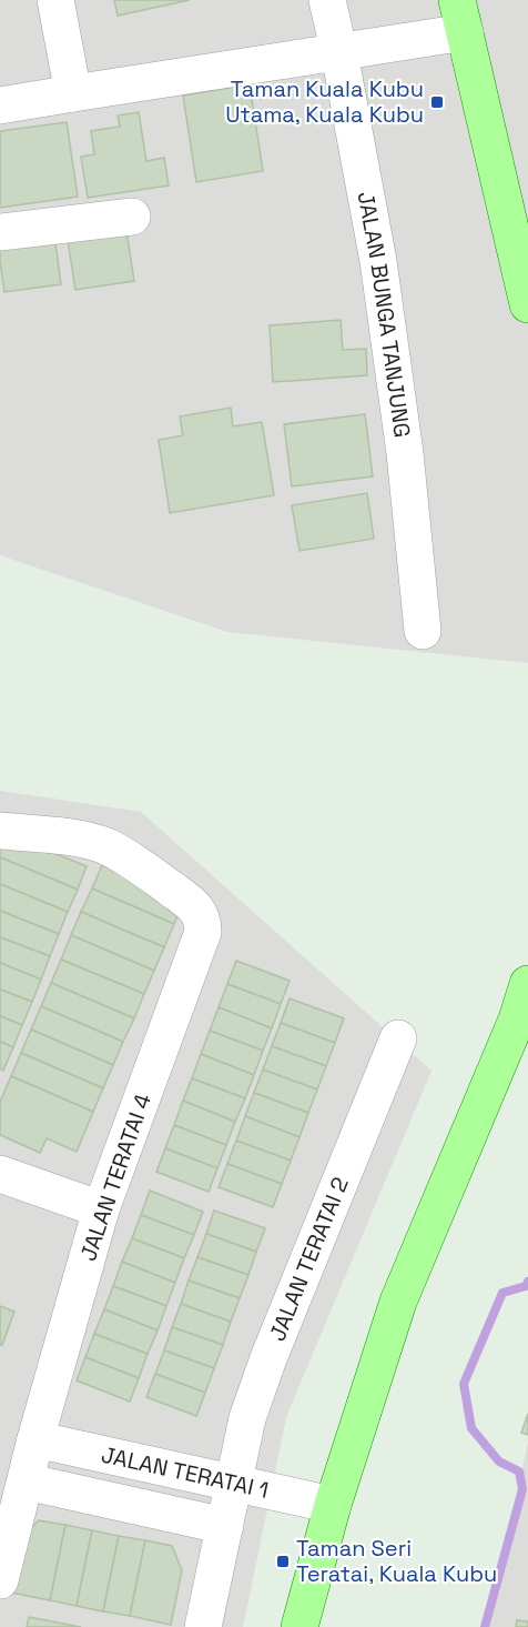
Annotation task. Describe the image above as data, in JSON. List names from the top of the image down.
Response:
{
  "streets": {
    "street": [
      "JALAN BUNGA TANJUNG",
      "JALAN TERATAI 4",
      "JALAN TERATAI 2",
      "JALAN TERATAI 1"
    ]
  },
  "crossings": [
    ["JALAN TERATAI 4", "JALAN TERATAI 1"],
    ["JALAN TERATAI 2", "JALAN TERATAI 1"]
  ],
  "places": {
    "transit": ["Taman Kuala Kubu Utama, Kuala Kubu", "Taman Seri Teratai, Kuala Kubu"]
  }
}
